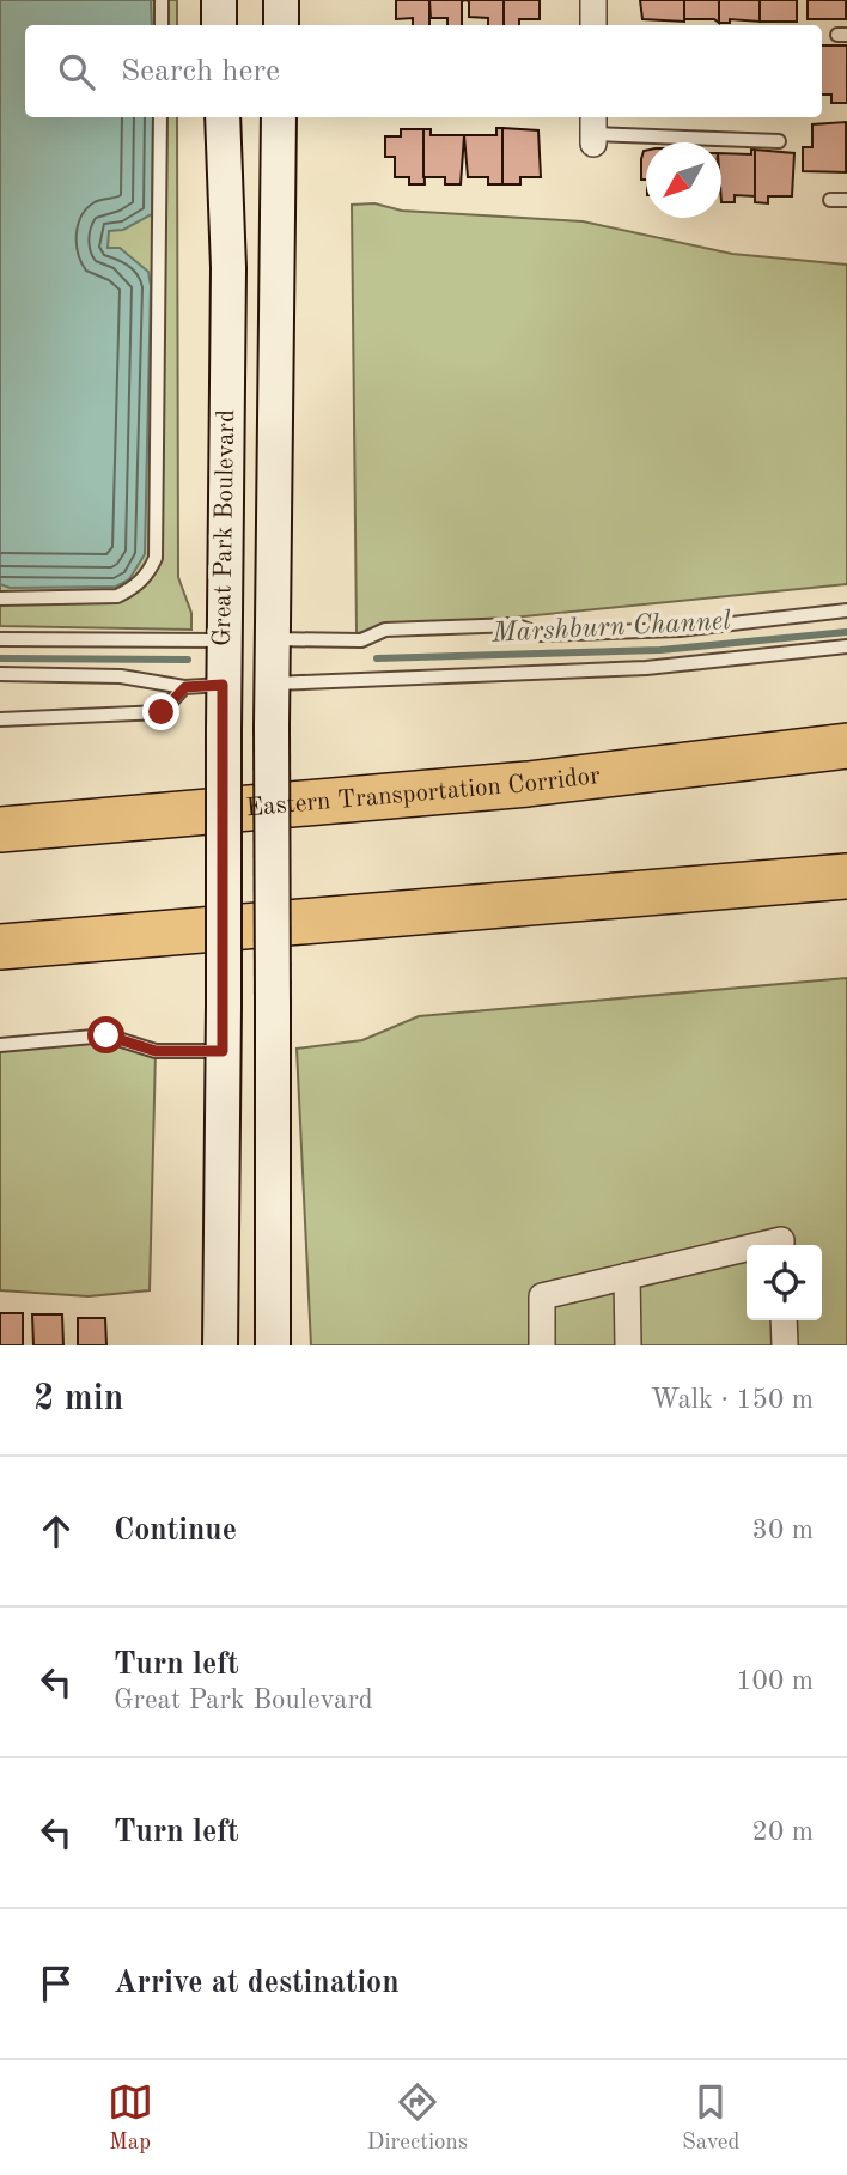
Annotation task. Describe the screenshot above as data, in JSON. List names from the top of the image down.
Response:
{
  "streets": {
    "highway": ["Eastern Transportation Corridor"],
    "main road": ["Great Park Boulevard"]
  },
  "water": ["Marshburn Channel"],
  "north": "bottom left",
  "page": {
    "search": "Search here",
    "heading": ["2 min", "Walk · 150 m"],
    "list": [
      ["Continue", "30 m"],
      ["Turn left", "Great Park Boulevard", "100 m"],
      ["Turn left", "20 m"],
      "Arrive at destination"
    ],
    "nav": ["Map", "Directions", "Saved"]
  }
}
